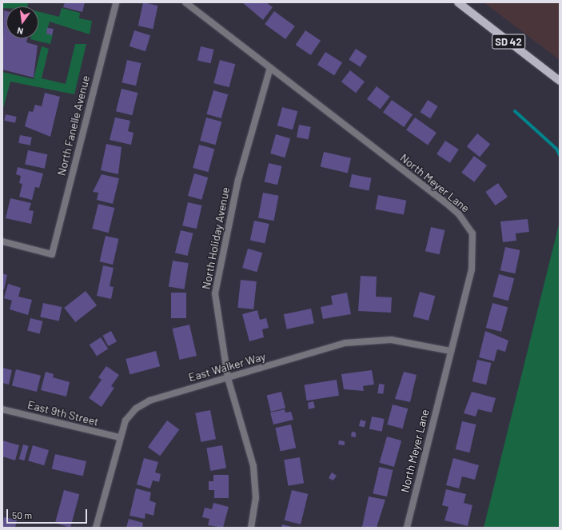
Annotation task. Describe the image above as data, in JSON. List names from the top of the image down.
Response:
{
  "streets": {
    "main road": ["SD 42"],
    "street": [
      "North Fanelle Avenue",
      "North Meyer Lane",
      "North Holiday Avenue",
      "East Walker Way",
      "East 9th Street"
    ]
  },
  "crossings": [
    ["North Meyer Lane", "North Holiday Avenue"],
    ["North Meyer Lane", "East Walker Way"],
    ["North Holiday Avenue", "East Walker Way"],
    ["East Walker Way", "East 9th Street"]
  ],
  "scale_bar": "50 m",
  "north": "bottom"
}
